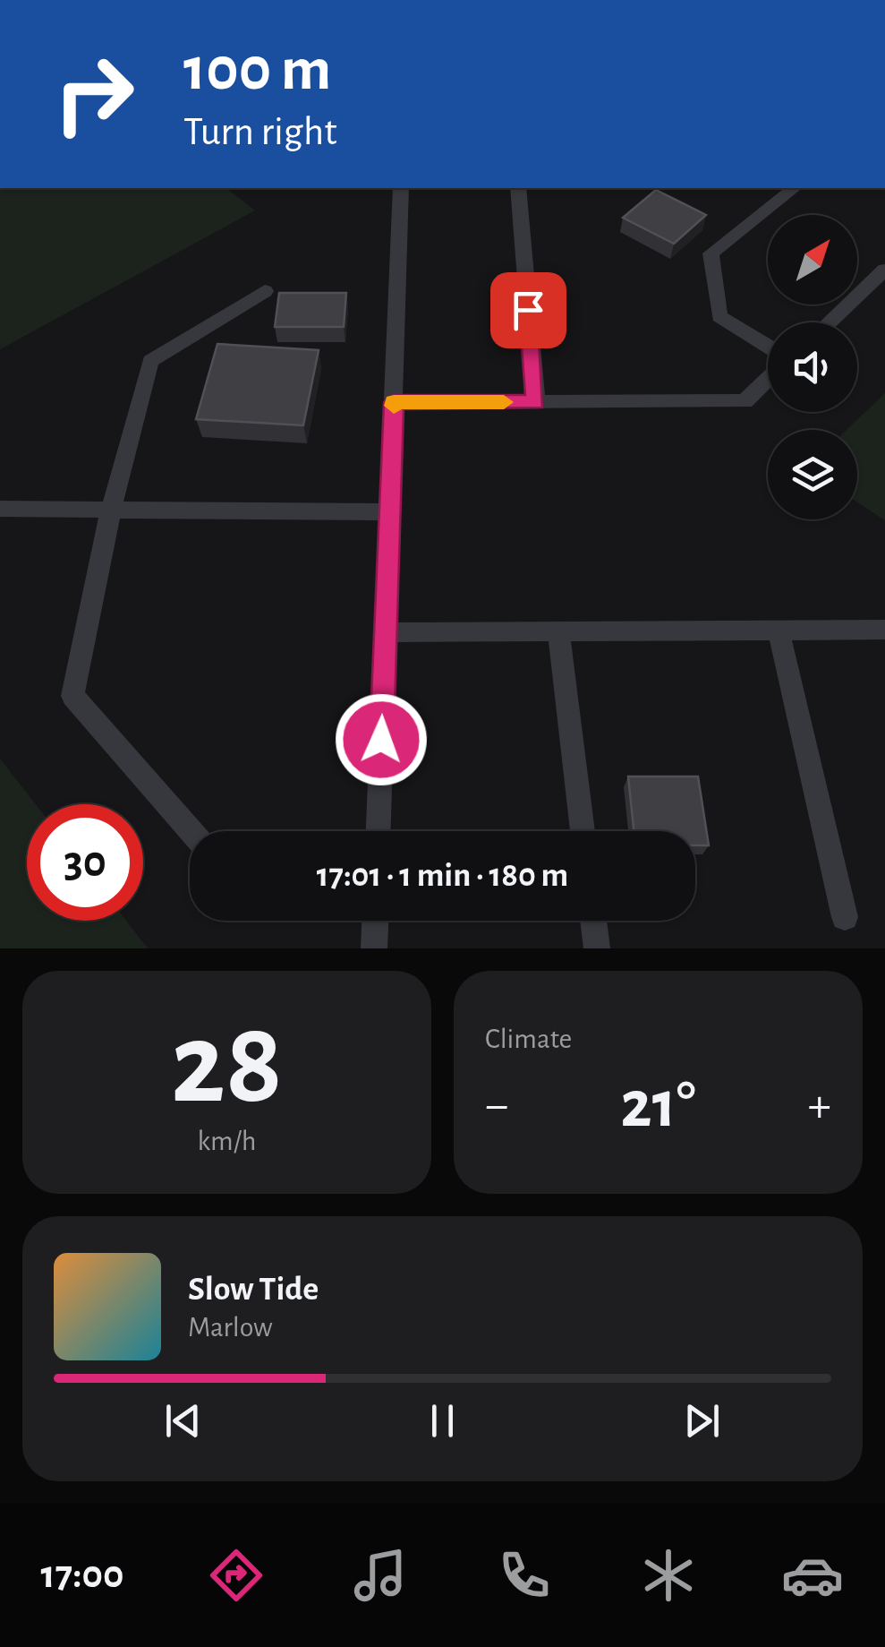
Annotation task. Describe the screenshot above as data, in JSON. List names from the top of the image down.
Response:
{
  "north": "top right",
  "page": {
    "turn": ["100 m", "Turn right"],
    "limit": "30",
    "trip": "17:01 · 1 min · 180 m",
    "tile": [
      ["28", "km/h"],
      "Climate"
    ],
    "heat": ["−", "21°", "+"],
    "song": ["Slow Tide", "Marlow"],
    "tabs": "17:00"
  }
}
